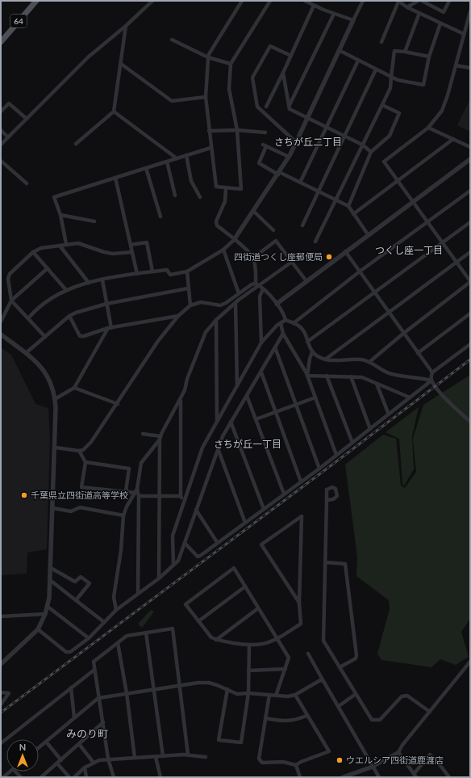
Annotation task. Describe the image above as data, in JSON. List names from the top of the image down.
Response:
{
  "streets": {
    "main road": ["64"]
  },
  "districts": [
    "さちが丘二丁目",
    "つくし座一丁目",
    "さちが丘一丁目",
    "みのり町"
  ],
  "places": ["四街道つくし座郵便局", "千葉県立四街道高等学校", "ウエルシア四街道鹿渡店"],
  "north": "top"
}
